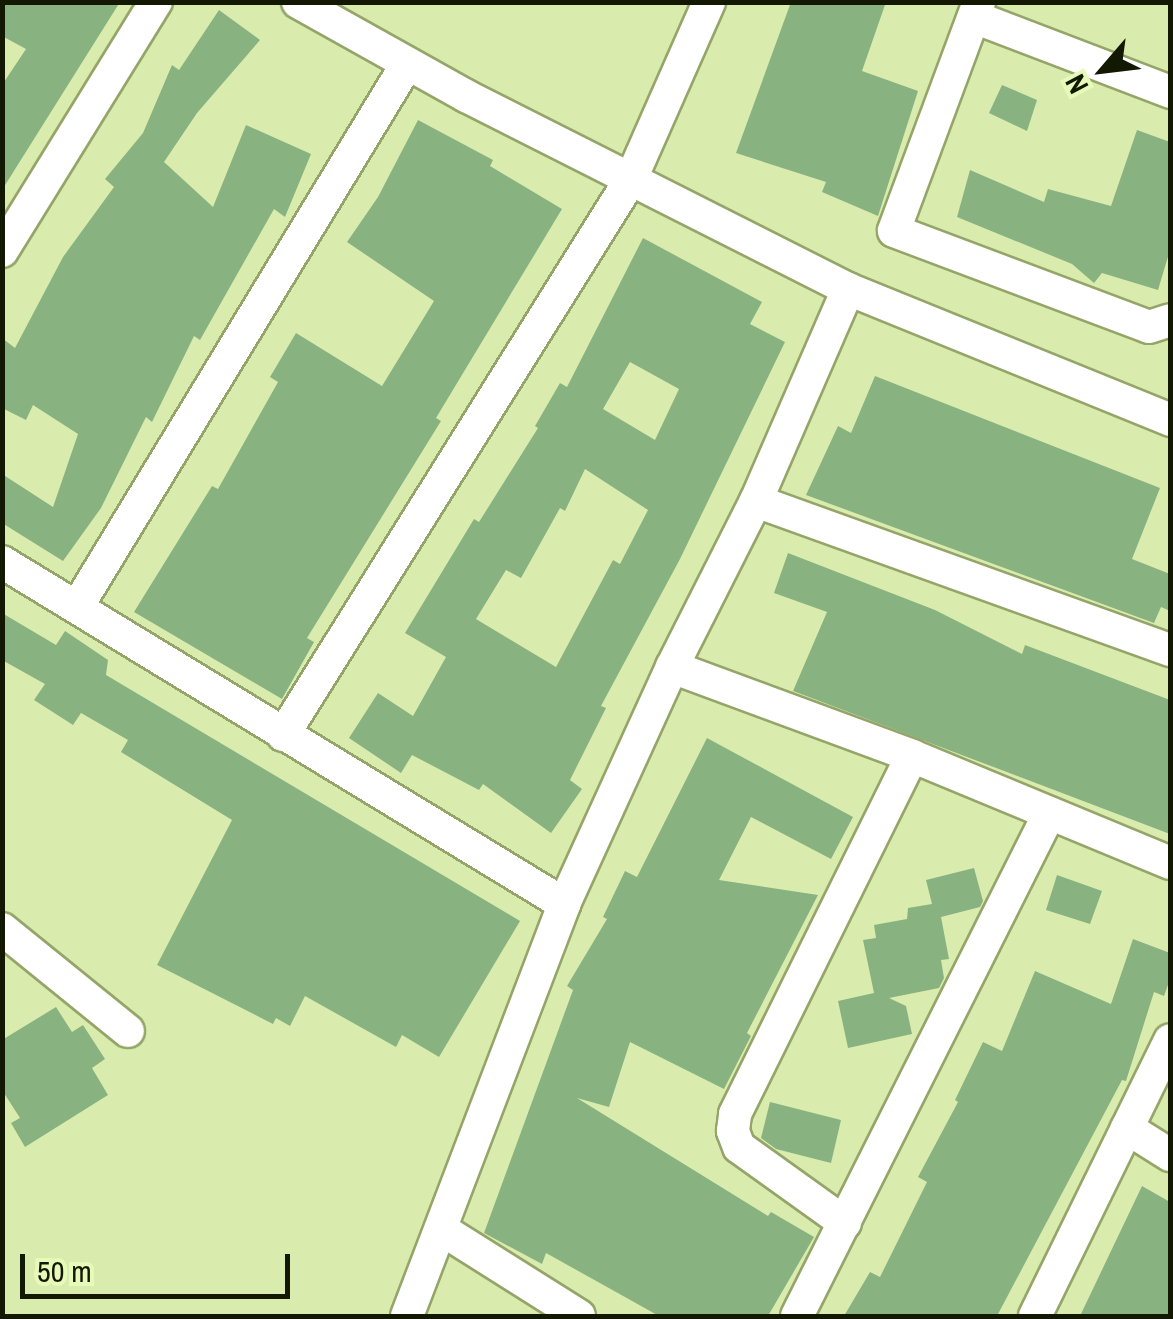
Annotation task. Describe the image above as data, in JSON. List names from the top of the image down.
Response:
{
  "scale_bar": "50 m",
  "north": "bottom left"
}
